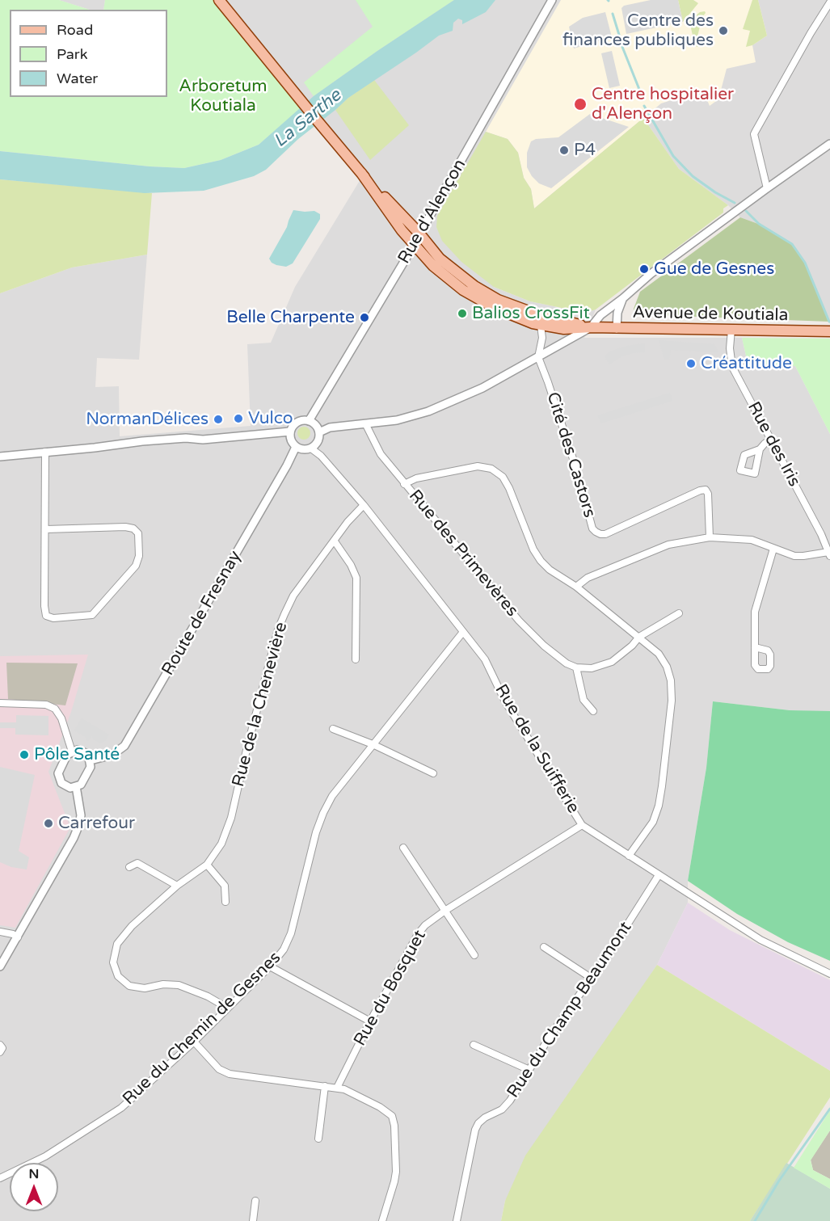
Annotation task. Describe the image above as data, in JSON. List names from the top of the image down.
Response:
{
  "streets": {
    "main road": ["Avenue de Koutiala"],
    "street": [
      "Rue d'Alençon",
      "Rue des Iris",
      "Cité des Castors",
      "Rue des Primevères",
      "Route de Fresnay",
      "Rue de la Chenevière",
      "Rue de la Suifferie",
      "Rue du Bosquet",
      "Rue du Champ Beaumont",
      "Rue du Chemin de Gesnes"
    ]
  },
  "crossings": [
    ["Rue d'Alençon", "Avenue de Koutiala"],
    ["Rue d'Alençon", "Route de Fresnay"],
    ["Rue d'Alençon", "Rue de la Suifferie"],
    ["Avenue de Koutiala", "Rue des Iris"],
    ["Route de Fresnay", "Rue de la Suifferie"],
    ["Rue de la Chenevière", "Rue de la Suifferie"],
    ["Rue de la Chenevière", "Rue du Chemin de Gesnes"],
    ["Rue de la Suifferie", "Rue du Bosquet"],
    ["Rue de la Suifferie", "Rue du Champ Beaumont"],
    ["Rue de la Suifferie", "Rue du Chemin de Gesnes"]
  ],
  "water": ["La Sarthe"],
  "parks": ["Arboretum Koutiala"],
  "places": [
    "Centre des finances publiques",
    "Centre hospitalier d'Alençon",
    "P4",
    "Gue de Gesnes",
    "Balios CrossFit",
    "Belle Charpente",
    "Créattitude",
    "Vulco",
    "NormanDélices",
    "Pôle Santé",
    "Carrefour"
  ],
  "legend": ["Road", "Park", "Water"],
  "north": "top"
}
